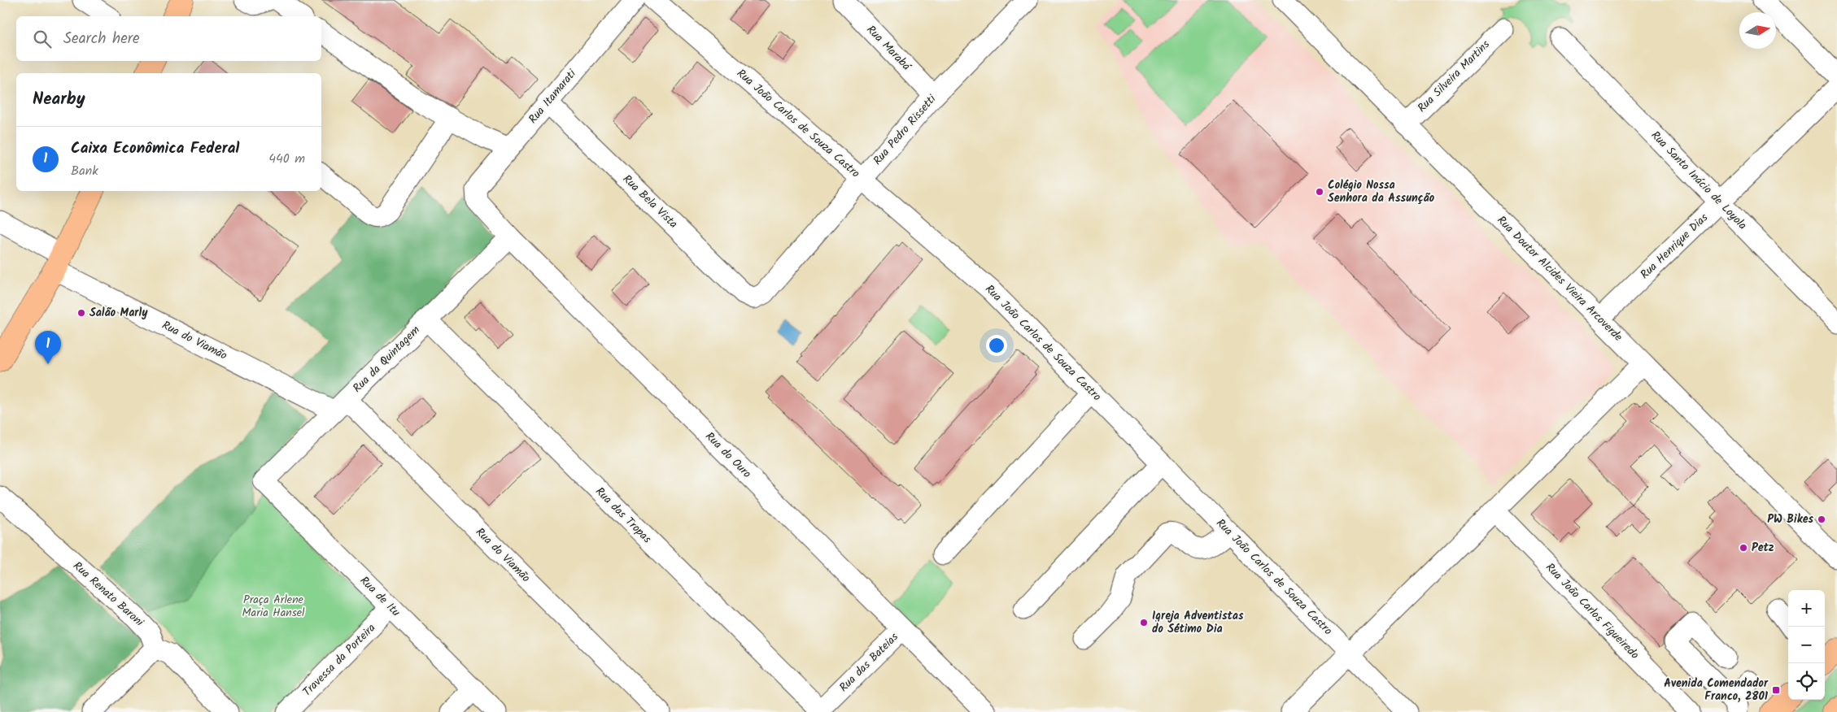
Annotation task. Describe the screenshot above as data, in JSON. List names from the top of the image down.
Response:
{
  "streets": {
    "street": [
      "Rua Marabá",
      "Rua Silveira Martins",
      "Rua Itamarati",
      "Rua João Carlos de Souza Castro",
      "Rua Pedro Rissetti",
      "Rua Santo Inácio de Loyola",
      "Rua Bela Vista",
      "Rua Henrique Dias",
      "Rua Doutor Alcides Vieira Arcoverde",
      "Rua do Viamão",
      "Rua da Quintagem",
      "Rua do Ouro",
      "Rua das Tropas",
      "Rua Renato Baroni",
      "Rua de Itu",
      "Rua João Carlos Figueiredo",
      "Travessa da Porteira",
      "Rua das Bateias"
    ]
  },
  "crossings": [
    ["Rua Marabá", "Rua Pedro Rissetti"],
    ["Rua Silveira Martins", "Rua Doutor Alcides Vieira Arcoverde"],
    ["Rua Itamarati", "Rua Bela Vista"],
    ["Rua Itamarati", "Rua do Ouro"],
    ["Rua João Carlos de Souza Castro", "Rua Pedro Rissetti"],
    ["Rua Pedro Rissetti", "Rua Bela Vista"],
    ["Rua Santo Inácio de Loyola", "Rua Henrique Dias"],
    ["Rua Henrique Dias", "Rua Doutor Alcides Vieira Arcoverde"],
    ["Rua do Viamão", "Rua da Quintagem"],
    ["Rua da Quintagem", "Rua do Ouro"],
    ["Rua da Quintagem", "Rua das Tropas"],
    ["Rua da Quintagem", "Rua de Itu"],
    ["Rua do Ouro", "Rua das Bateias"],
    ["Rua das Tropas", "Rua das Bateias"],
    ["Rua de Itu", "Travessa da Porteira"]
  ],
  "parks": ["Praça Arlene Maria Hansel"],
  "places": {
    "other": [
      "Colégio Nossa Senhora da Assunção",
      "Salão Marly",
      "PW Bikes",
      "Petz",
      "Igreja Adventistas do Sétimo Dia"
    ],
    "transit": ["Avenida Comendador Franco, 2801"]
  },
  "north": "right",
  "page": {
    "search": "Search here",
    "heading": "Nearby",
    "list": [
      {
        "mark": "1",
        "name": "Caixa Econômica Federal",
        "note": "Bank",
        "value": "440 m"
      }
    ],
    "pins": "1",
    "map_buttons": ["+", "−"]
  }
}
